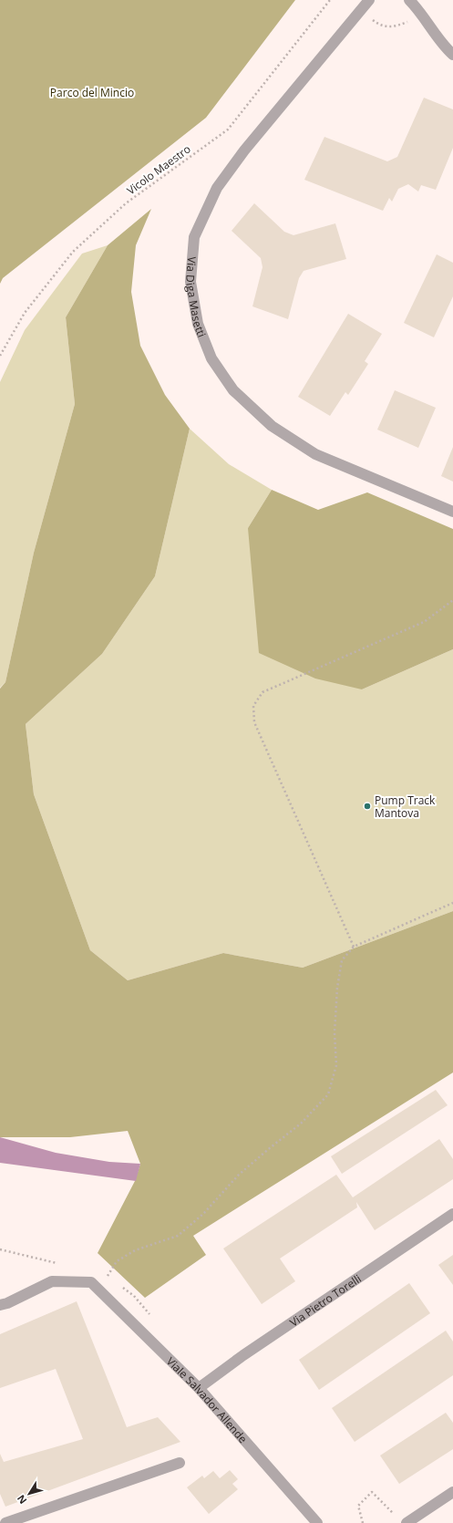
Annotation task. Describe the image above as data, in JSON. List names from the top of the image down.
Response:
{
  "streets": {
    "street": ["Via Diga Masetti", "Via Pietro Torelli", "Viale Salvador Allende"],
    "path": ["Vicolo Maestro"]
  },
  "crossings": [
    ["Via Pietro Torelli", "Viale Salvador Allende"]
  ],
  "parks": ["Parco del Mincio"],
  "places": ["Pump Track Mantova"],
  "north": "bottom left"
}
